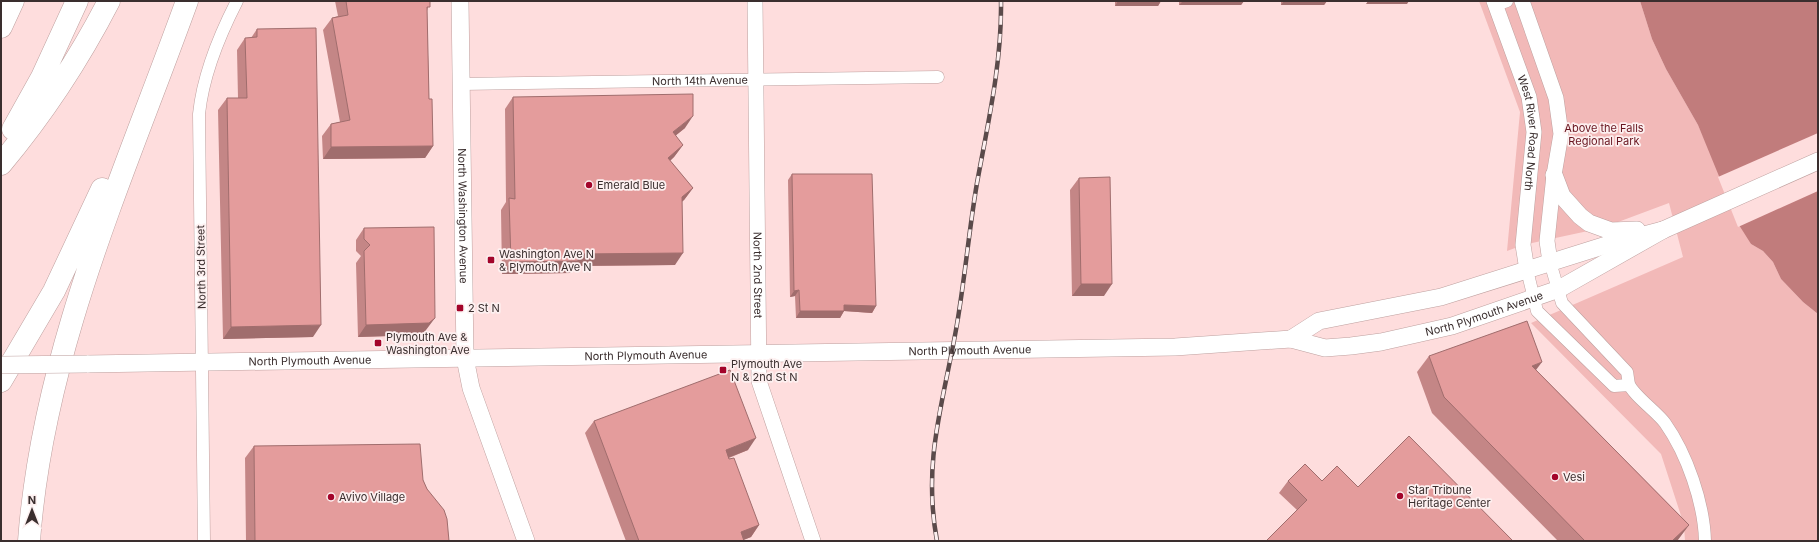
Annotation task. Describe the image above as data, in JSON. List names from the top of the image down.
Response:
{
  "streets": {
    "main road": ["North Washington Avenue", "North Plymouth Avenue"],
    "street": [
      "North 14th Avenue",
      "West River Road North",
      "North 3rd Street",
      "North 2nd Street"
    ]
  },
  "crossings": [
    ["North 14th Avenue", "North Washington Avenue"],
    ["North 14th Avenue", "North 2nd Street"],
    ["West River Road North", "North Plymouth Avenue"],
    ["North Washington Avenue", "North Plymouth Avenue"],
    ["North 3rd Street", "North Plymouth Avenue"],
    ["North 2nd Street", "North Plymouth Avenue"]
  ],
  "parks": ["Above the Falls Regional Park"],
  "places": {
    "other": [
      "Emerald Blue",
      "Vesi",
      "Star Tribune Heritage Center",
      "Avivo Village"
    ],
    "transit": [
      "Washington Ave N & Plymouth Ave N",
      "2 St N",
      "Plymouth Ave & Washington Ave",
      "Plymouth Ave N & 2nd St N"
    ]
  },
  "north": "top"
}
